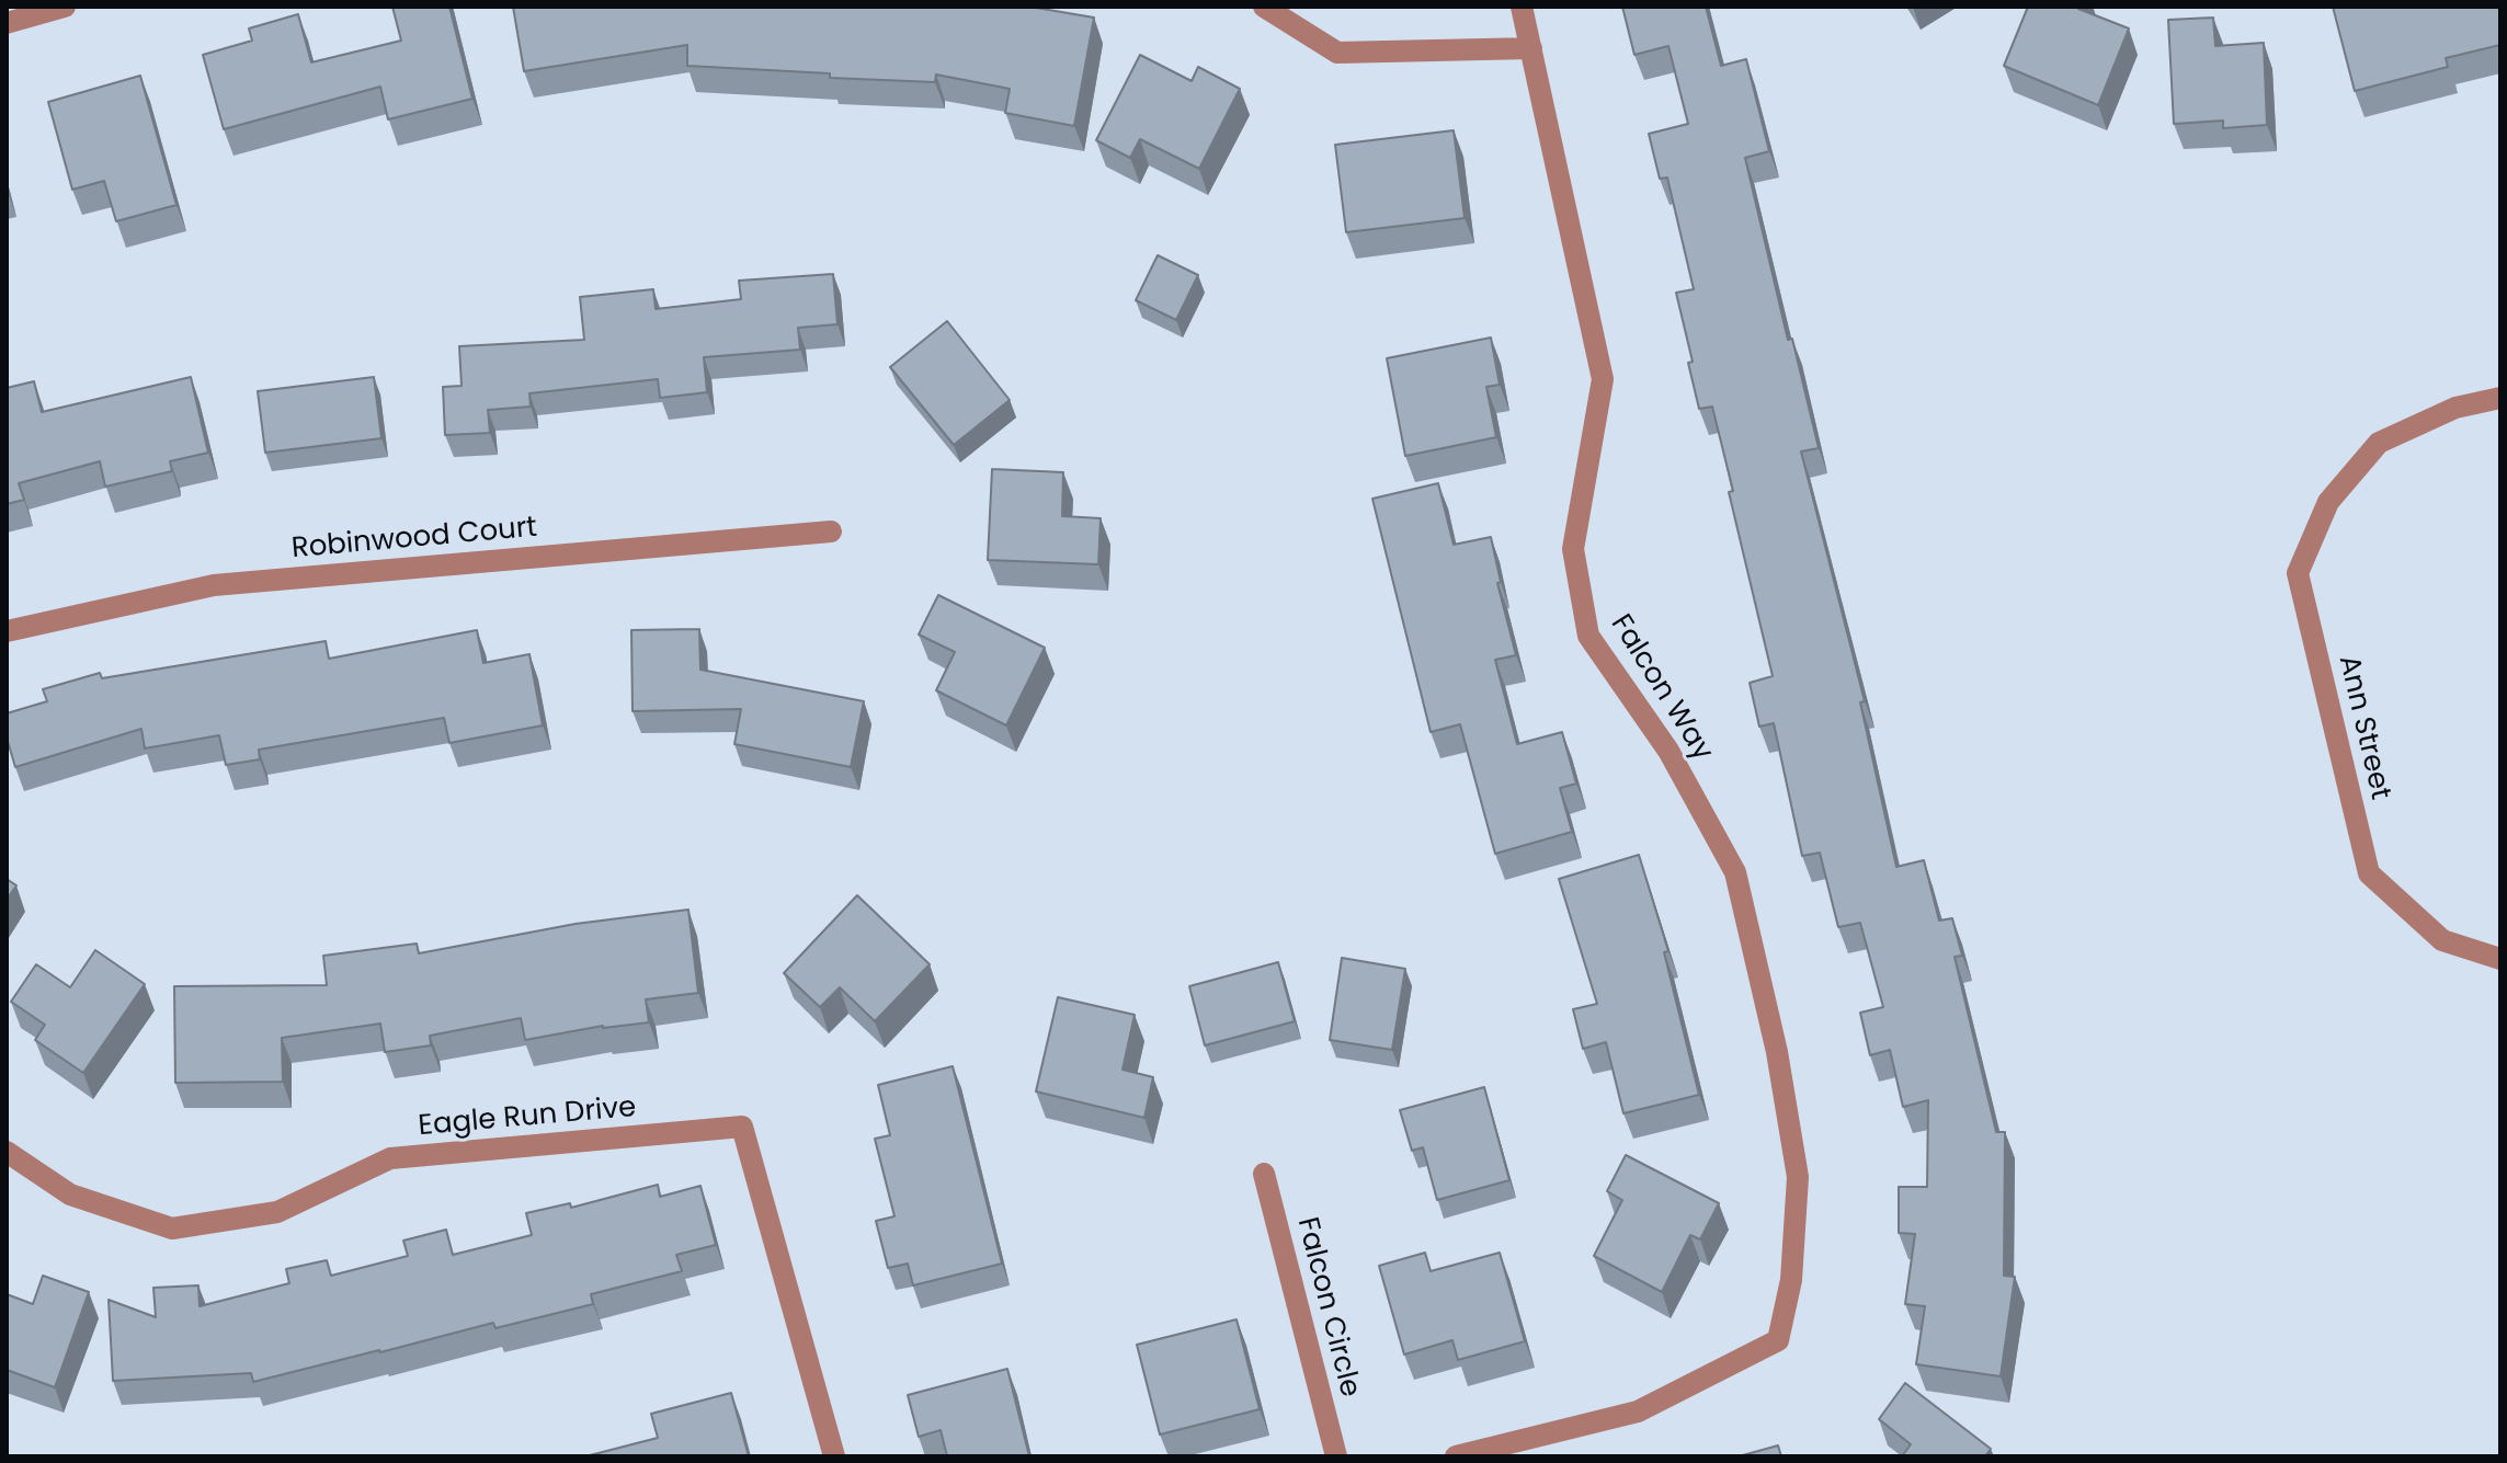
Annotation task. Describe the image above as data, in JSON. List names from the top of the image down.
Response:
{
  "streets": {
    "street": [
      "Robinwood Court",
      "Falcon Way",
      "Ann Street",
      "Eagle Run Drive",
      "Falcon Circle"
    ]
  }
}
